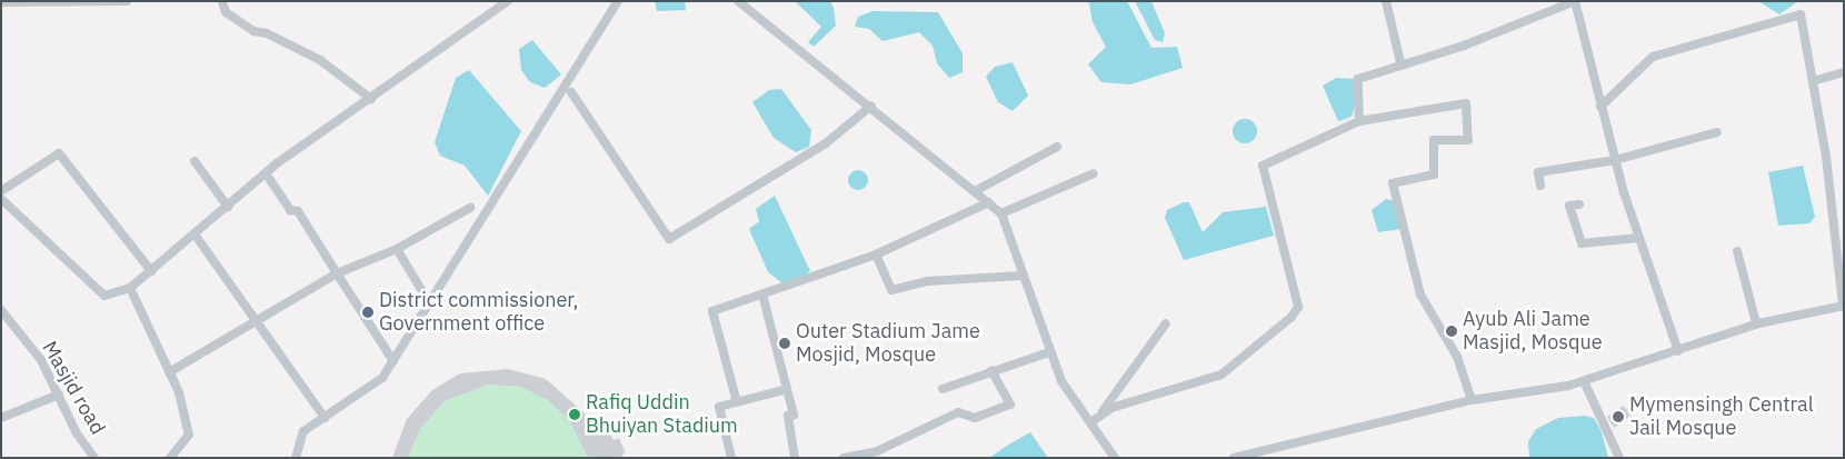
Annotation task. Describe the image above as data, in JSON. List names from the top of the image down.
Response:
{
  "streets": {
    "street": ["Masjid road"]
  },
  "places": [
    "District commissioner, Government office",
    "Ayub Ali Jame Masjid, Mosque",
    "Outer Stadium Jame Mosjid, Mosque",
    "Rafiq Uddin Bhuiyan Stadium",
    "Mymensingh Central Jail Mosque"
  ]
}
